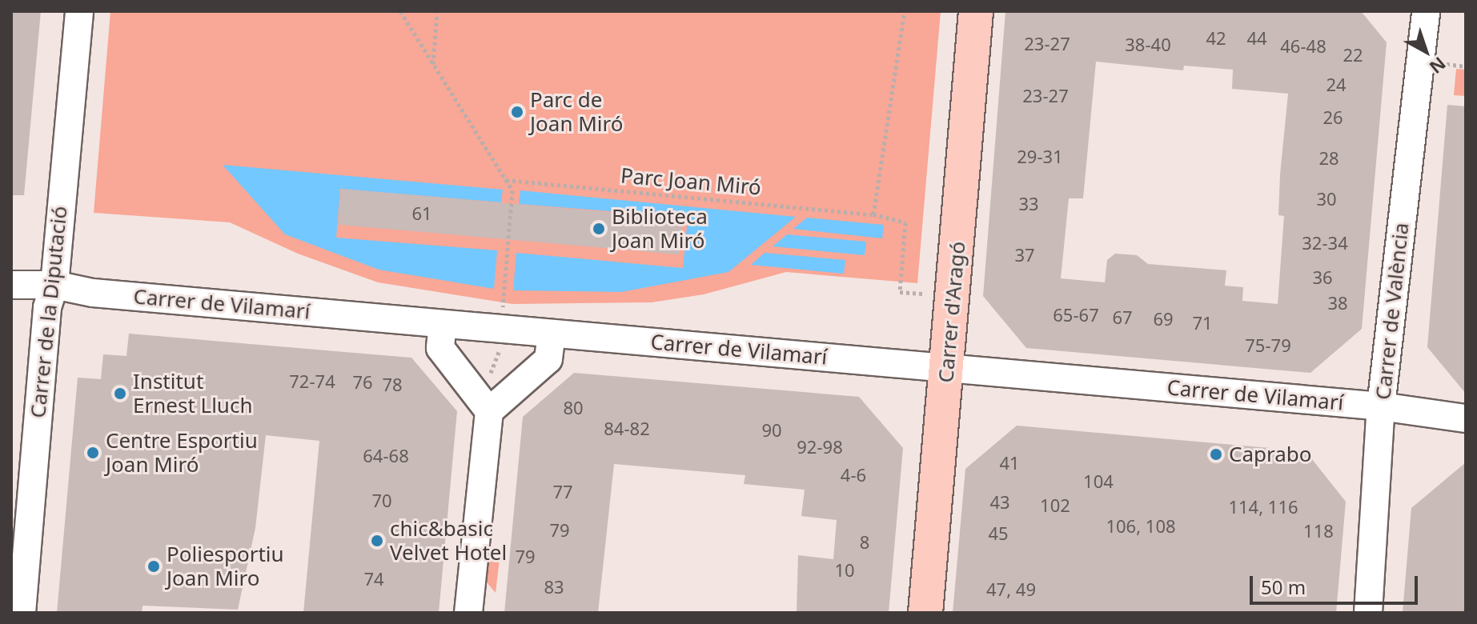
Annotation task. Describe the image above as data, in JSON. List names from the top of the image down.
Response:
{
  "streets": {
    "main road": ["Carrer d'Aragó"],
    "street": ["Carrer de Vilamarí", "Carrer de València", "Carrer de la Diputació"],
    "path": ["Parc Joan Miró"]
  },
  "crossings": [
    ["Carrer de Vilamarí", "Carrer de València"],
    ["Carrer de Vilamarí", "Carrer de la Diputació"],
    ["Carrer de Vilamarí", "Carrer d'Aragó"]
  ],
  "places": [
    "Parc de Joan Miró",
    "Biblioteca Joan Miró",
    "Institut Ernest Lluch",
    "Centre Esportiu Joan Miró",
    "Caprabo",
    "chic&basic Velvet Hotel",
    "Poliesportiu Joan Miro"
  ],
  "house_numbers": [
    "42",
    "44",
    "23-27",
    "38-40",
    "46-48",
    "22",
    "24",
    "23-27",
    "26",
    "29-31",
    "28",
    "30",
    "33",
    "61",
    "32-34",
    "37",
    "36",
    "38",
    "65-67",
    "67",
    "69",
    "71",
    "75-79",
    "72-74",
    "76",
    "78",
    "80",
    "84-82",
    "90",
    "92-98",
    "64-68",
    "41",
    "4-6",
    "104",
    "77",
    "70",
    "43",
    "102",
    "114, 116",
    "106, 108",
    "79",
    "118",
    "45",
    "8",
    "79",
    "10",
    "74",
    "83",
    "47, 49"
  ],
  "scale_bar": "50 m",
  "north": "bottom right"
}
